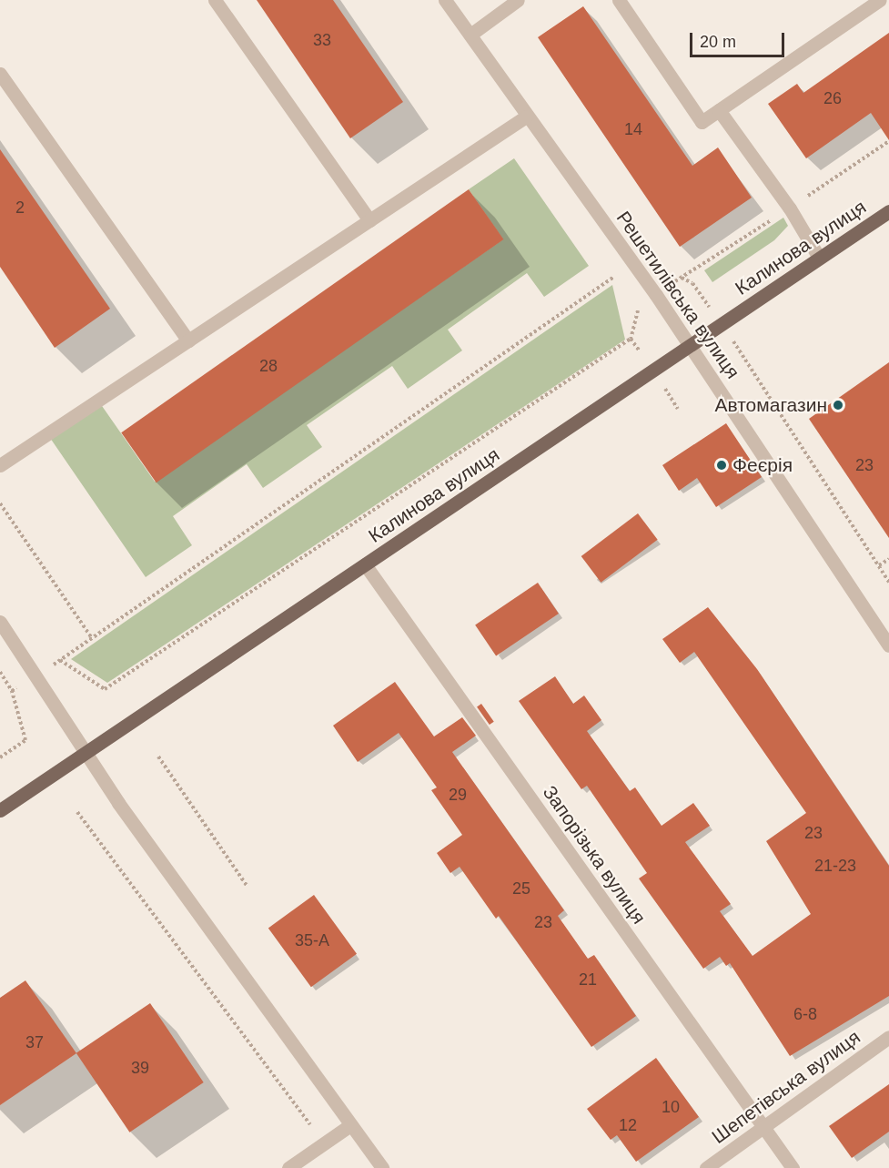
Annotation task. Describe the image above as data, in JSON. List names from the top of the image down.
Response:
{
  "streets": {
    "main road": ["Калинова вулиця"],
    "street": ["Решетилівська вулиця", "Запорізька вулиця", "Шепетівська вулиця"]
  },
  "crossings": [
    ["Калинова вулиця", "Решетилівська вулиця"],
    ["Калинова вулиця", "Запорізька вулиця"],
    ["Запорізька вулиця", "Шепетівська вулиця"]
  ],
  "places": ["Автомагазин", "Феєрія"],
  "house_numbers": [
    "33",
    "26",
    "14",
    "2",
    "28",
    "23",
    "29",
    "23",
    "21-23",
    "25",
    "23",
    "35-А",
    "21",
    "6-8",
    "37",
    "39",
    "10",
    "12"
  ],
  "scale_bar": "20 m"
}
